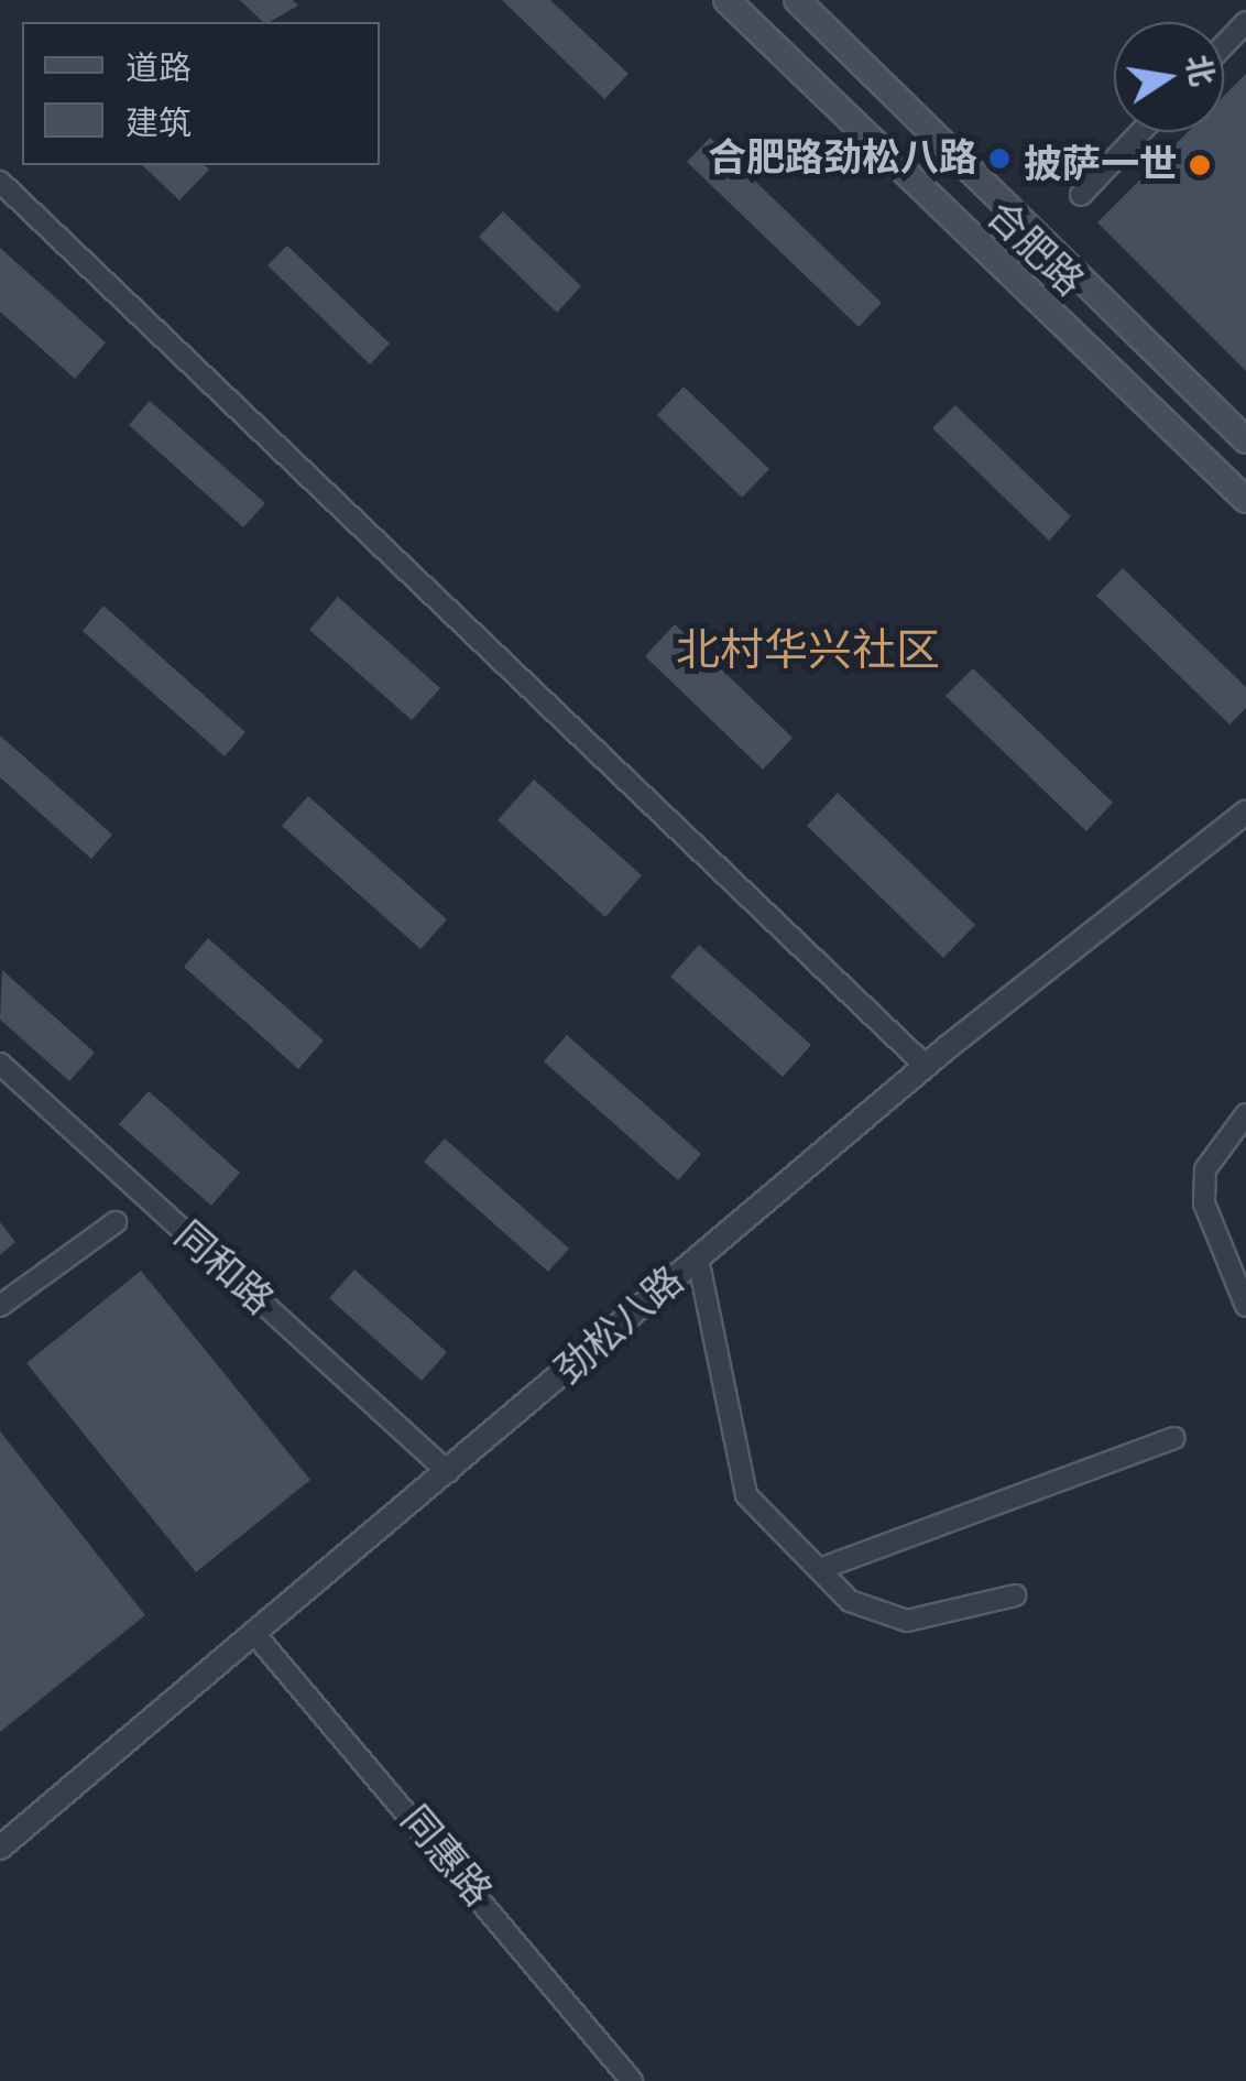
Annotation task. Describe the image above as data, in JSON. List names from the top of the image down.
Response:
{
  "streets": {
    "main road": ["合肥路"],
    "street": ["同和路", "劲松八路", "同惠路"]
  },
  "crossings": [
    ["同和路", "劲松八路"],
    ["劲松八路", "同惠路"]
  ],
  "districts": ["北村华兴社区"],
  "places": ["合肥路劲松八路", "披萨一世"],
  "legend": ["道路", "建筑"],
  "north": "right"
}
